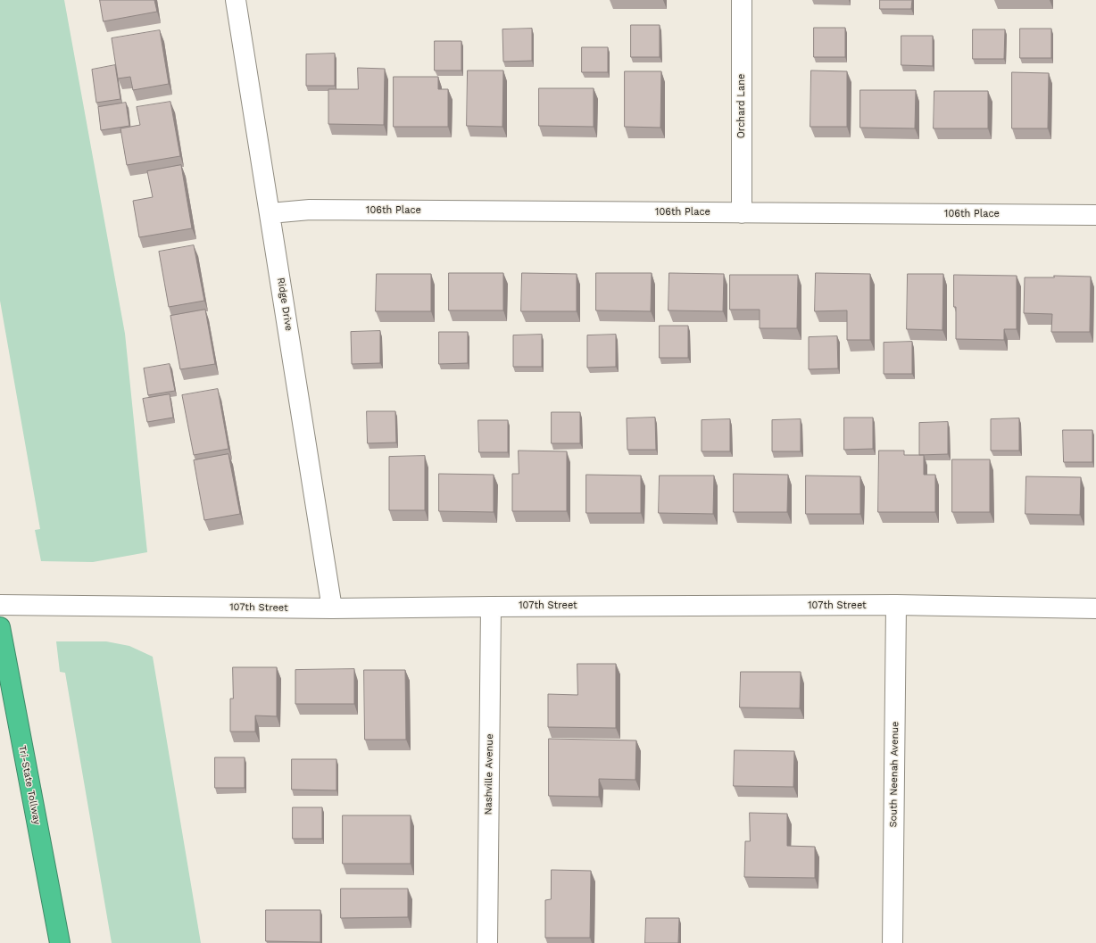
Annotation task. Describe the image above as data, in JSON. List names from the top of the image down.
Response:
{
  "streets": {
    "highway": ["Tri-State Tollway"],
    "street": [
      "Orchard Lane",
      "106th Place",
      "Ridge Drive",
      "107th Street",
      "Nashville Avenue",
      "South Neenah Avenue"
    ]
  },
  "crossings": [
    ["Orchard Lane", "106th Place"],
    ["106th Place", "Ridge Drive"],
    ["Ridge Drive", "107th Street"],
    ["107th Street", "Nashville Avenue"],
    ["107th Street", "South Neenah Avenue"]
  ]
}
